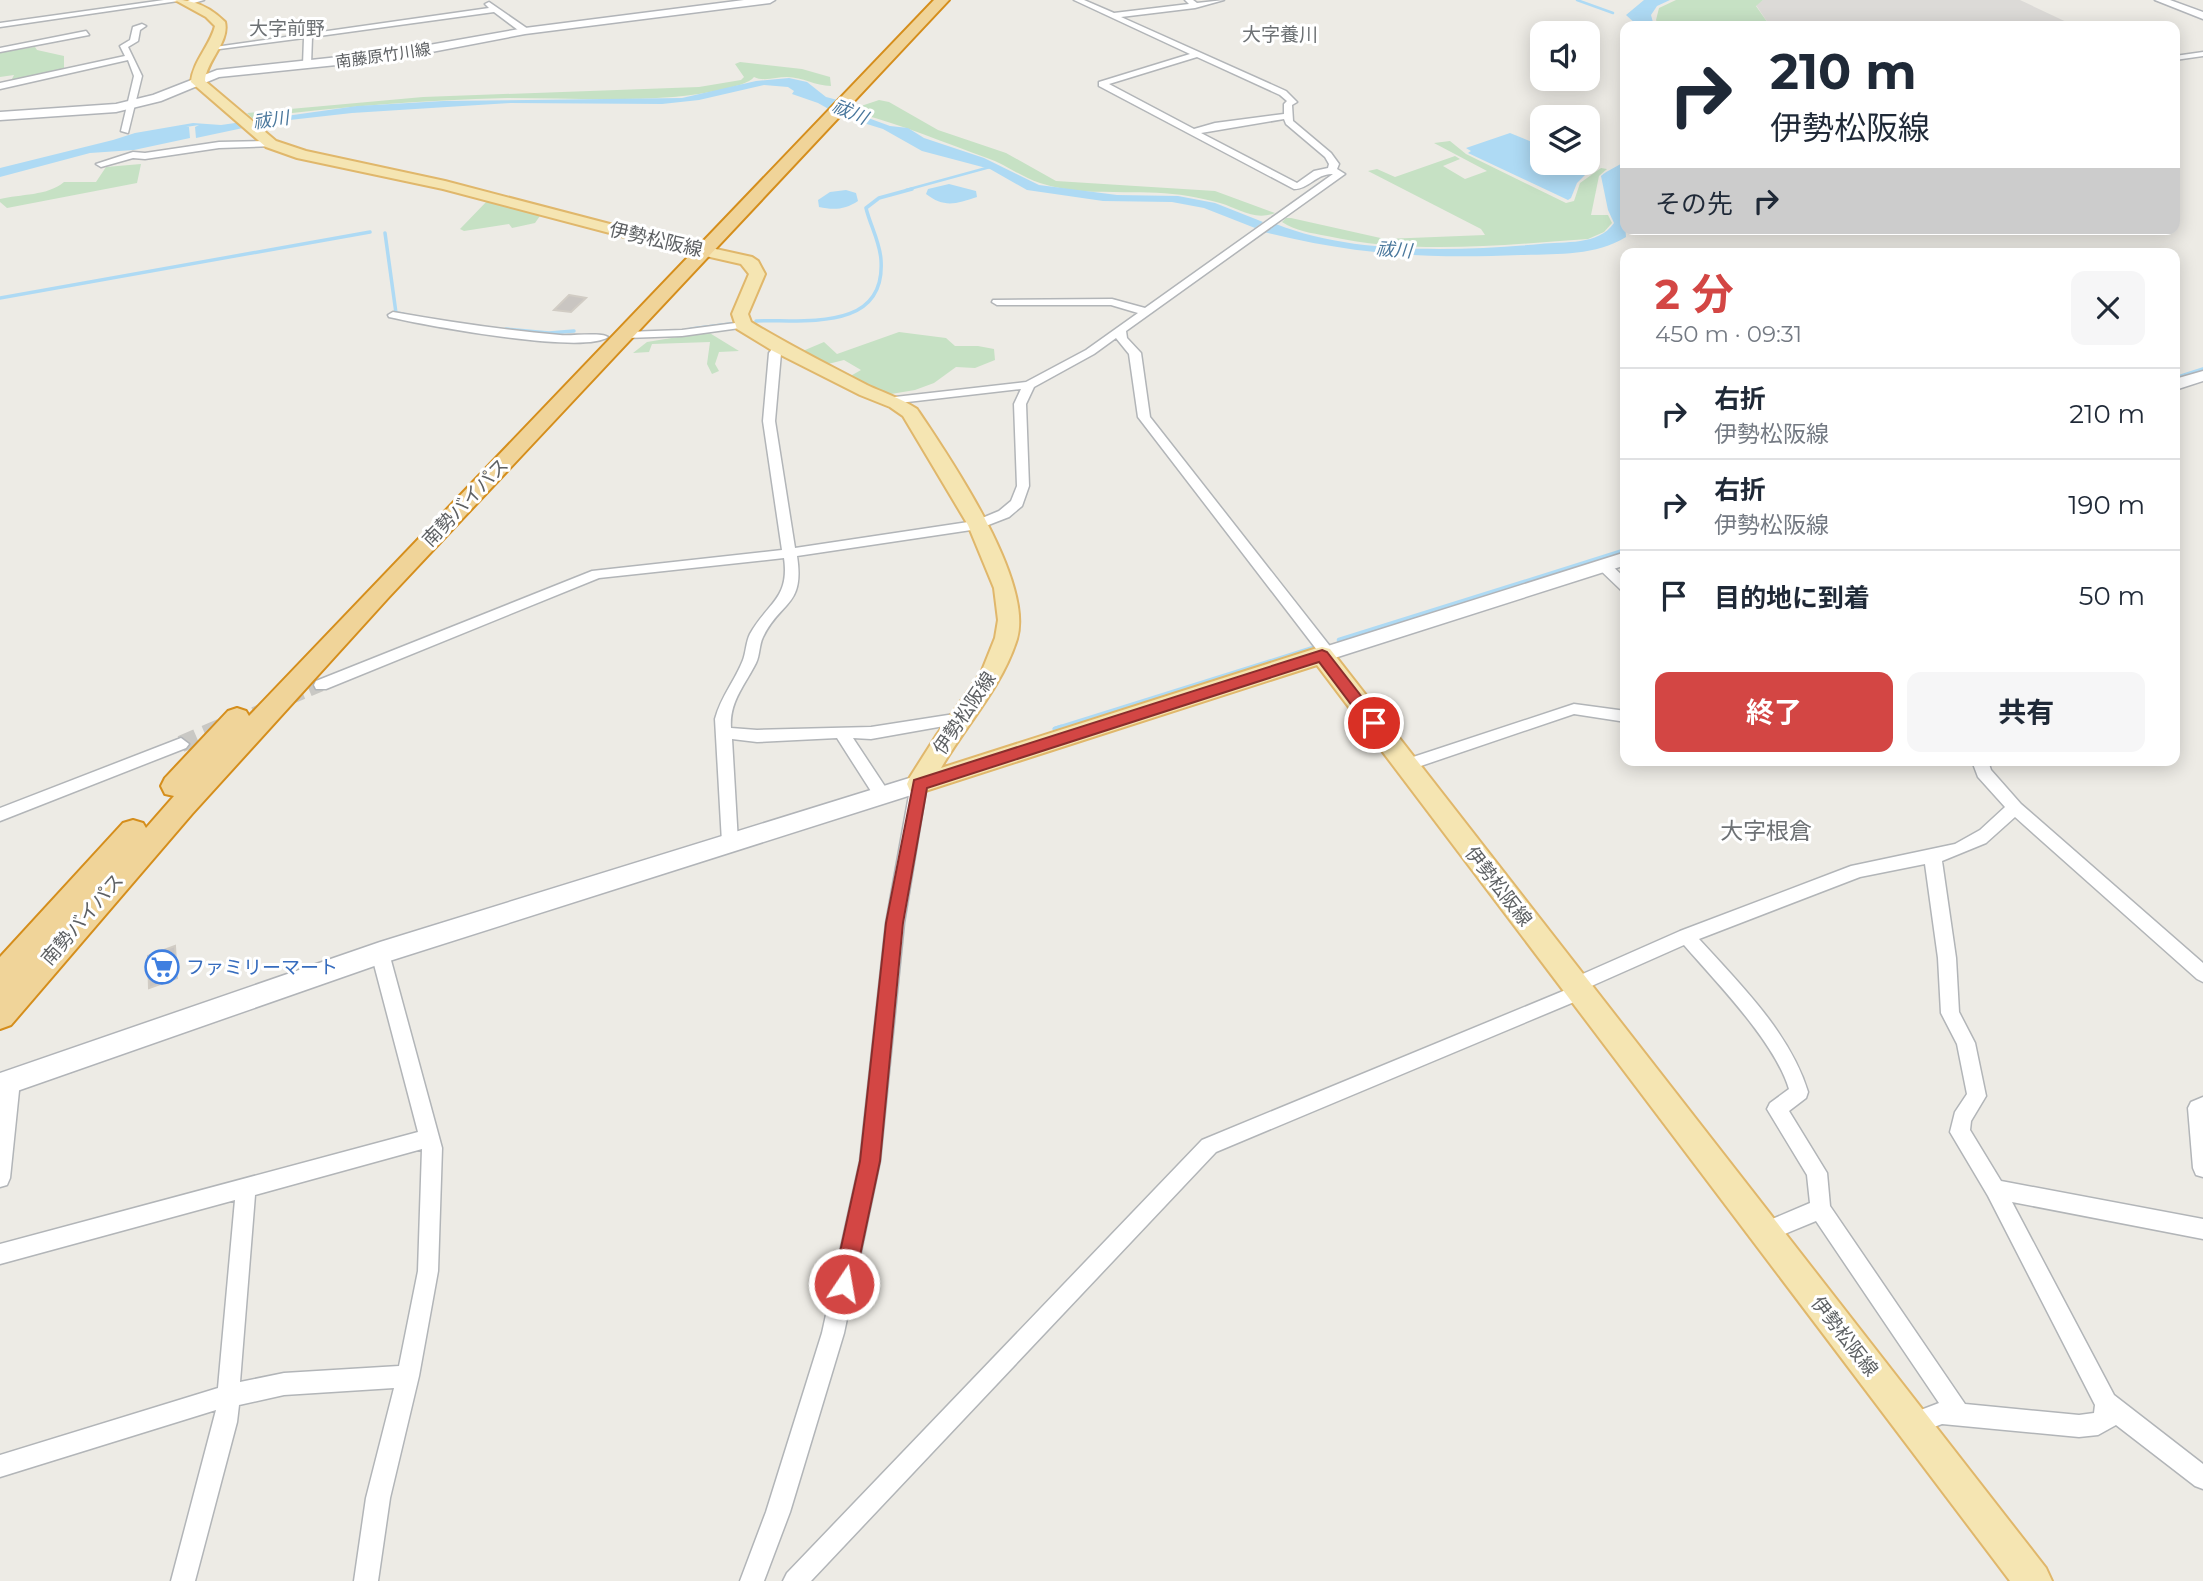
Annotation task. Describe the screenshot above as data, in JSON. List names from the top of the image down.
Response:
{
  "streets": {
    "highway": ["南勢バイパス"],
    "main road": ["南藤原竹川線", "伊勢松阪線"]
  },
  "crossings": [
    ["南藤原竹川線", "伊勢松阪線"],
    ["伊勢松阪線", "南勢バイパス"]
  ],
  "districts": ["大字前野", "大字養川", "大字根倉"],
  "water": ["祓川"],
  "places": {
    "supermarket": ["ファミリーマート"]
  },
  "page": {
    "turn": ["210 m", "伊勢松阪線"],
    "then": "その先",
    "heading": ["2 分", "450 m · 09:31"],
    "list": [
      {
        "name": "右折",
        "note": "伊勢松阪線",
        "value": "210 m"
      },
      {
        "name": "右折",
        "note": "伊勢松阪線",
        "value": "190 m"
      },
      {
        "name": "目的地に到着",
        "value": "50 m"
      }
    ],
    "buttons": ["終了", "共有"]
  }
}
